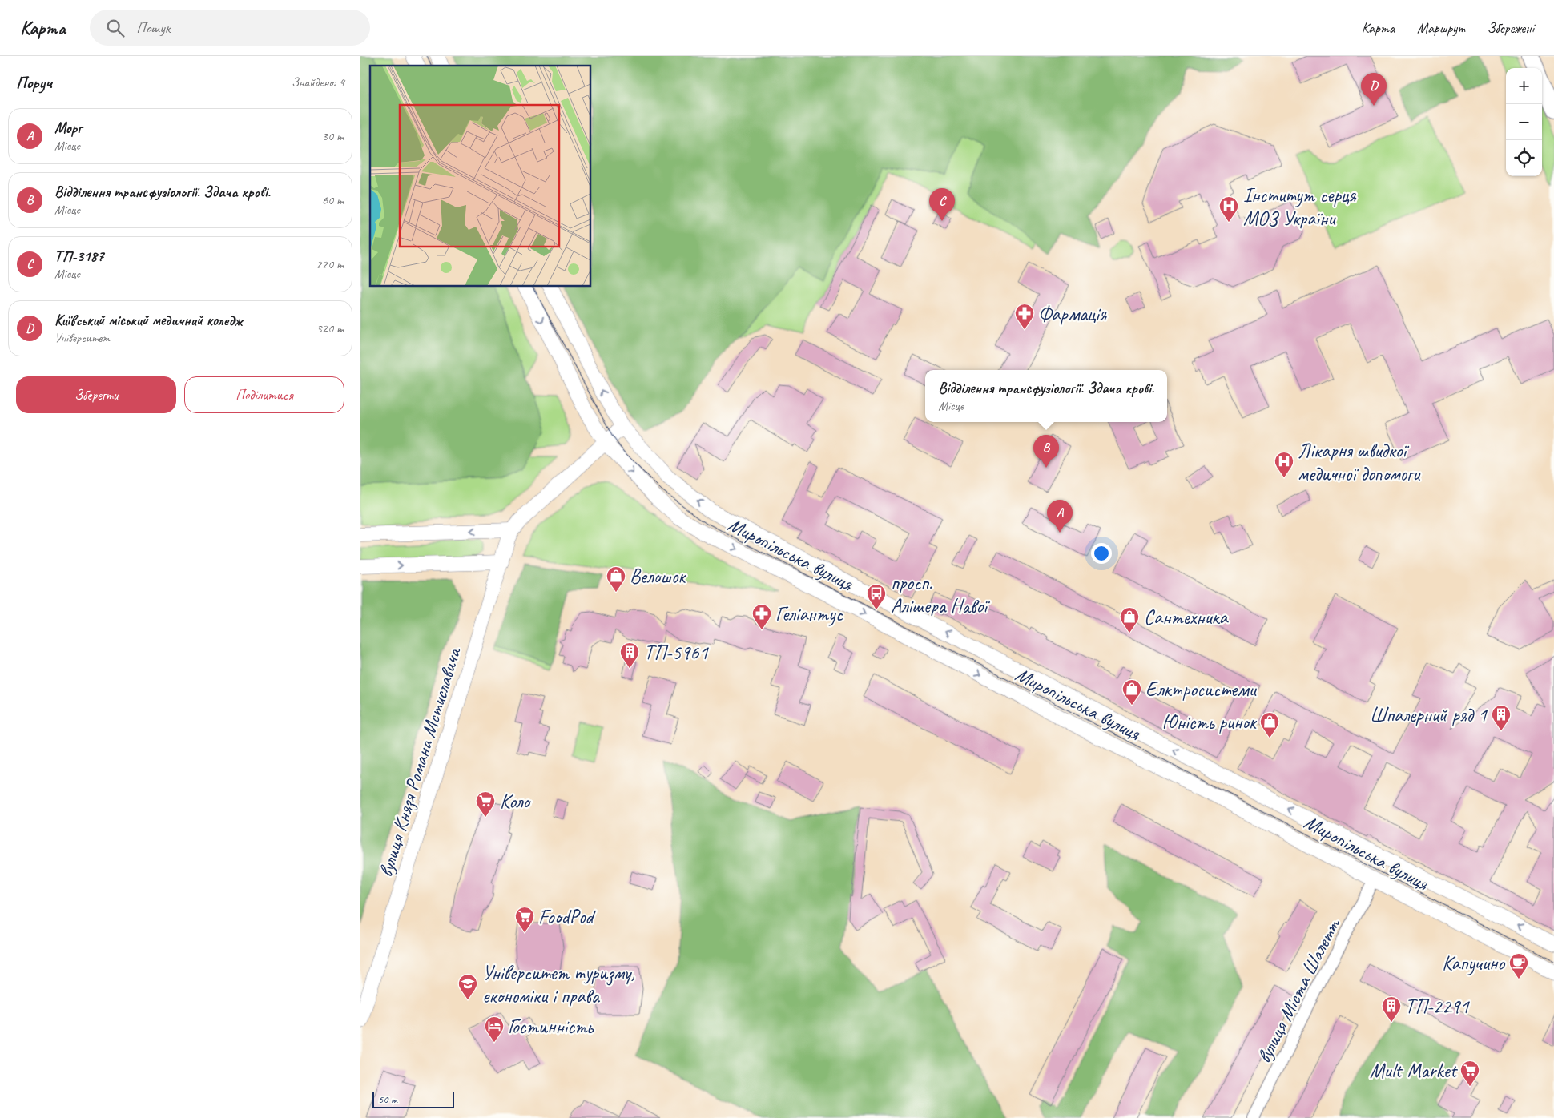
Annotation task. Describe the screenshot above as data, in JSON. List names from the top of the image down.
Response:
{
  "streets": {
    "street": ["Миропільська вулиця", "вулиця Князя Романа Мстиславича", "вулиця Міста Шалетт"]
  },
  "crossings": [
    ["Миропільська вулиця", "вулиця Міста Шалетт"]
  ],
  "places": {
    "hospital": ["Інститут серця МОЗ України", "Лікарня швидкої медичної допомоги"],
    "pharmacy": ["Фармація", "Геліантус"],
    "shop": [
      "Велошок",
      "Сантехника",
      "Елктросистеми",
      "Юність ринок"
    ],
    "bus stop": ["просп. Алішера Навої"],
    "building": ["ТП-5961", "Шпалерний ряд 1", "ТП-2291"],
    "supermarket": ["Коло", "FoodPod", "Mult Market"],
    "cafe": ["Капучино"],
    "school or university": ["Університет туризму, економіки і права"],
    "hotel": ["Гостинність"]
  },
  "scale_bar": "50 m",
  "page": {
    "header": "Карта",
    "search": "Пошук",
    "nav": ["Карта", "Маршрут", "Збережені"],
    "heading": ["Поруч", "Знайдено: 4"],
    "map_buttons": ["+", "−"],
    "pins": [
      "D",
      "C",
      "B",
      "A"
    ],
    "list": [
      {
        "mark": "A",
        "name": "Морг",
        "note": "Місце",
        "value": "30 m"
      },
      {
        "mark": "B",
        "name": "Відділення трансфузіології. Здача крові.",
        "note": "Місце",
        "value": "60 m"
      },
      {
        "mark": "C",
        "name": "ТП-3187",
        "note": "Місце",
        "value": "220 m"
      },
      {
        "mark": "D",
        "name": "Київський міський медичний коледж",
        "note": "Університет",
        "value": "320 m"
      }
    ],
    "buttons": ["Зберегти", "Поділитися"],
    "popup": ["Відділення трансфузіології. Здача крові.", "Місце"],
    "scale": "50 m"
  }
}
